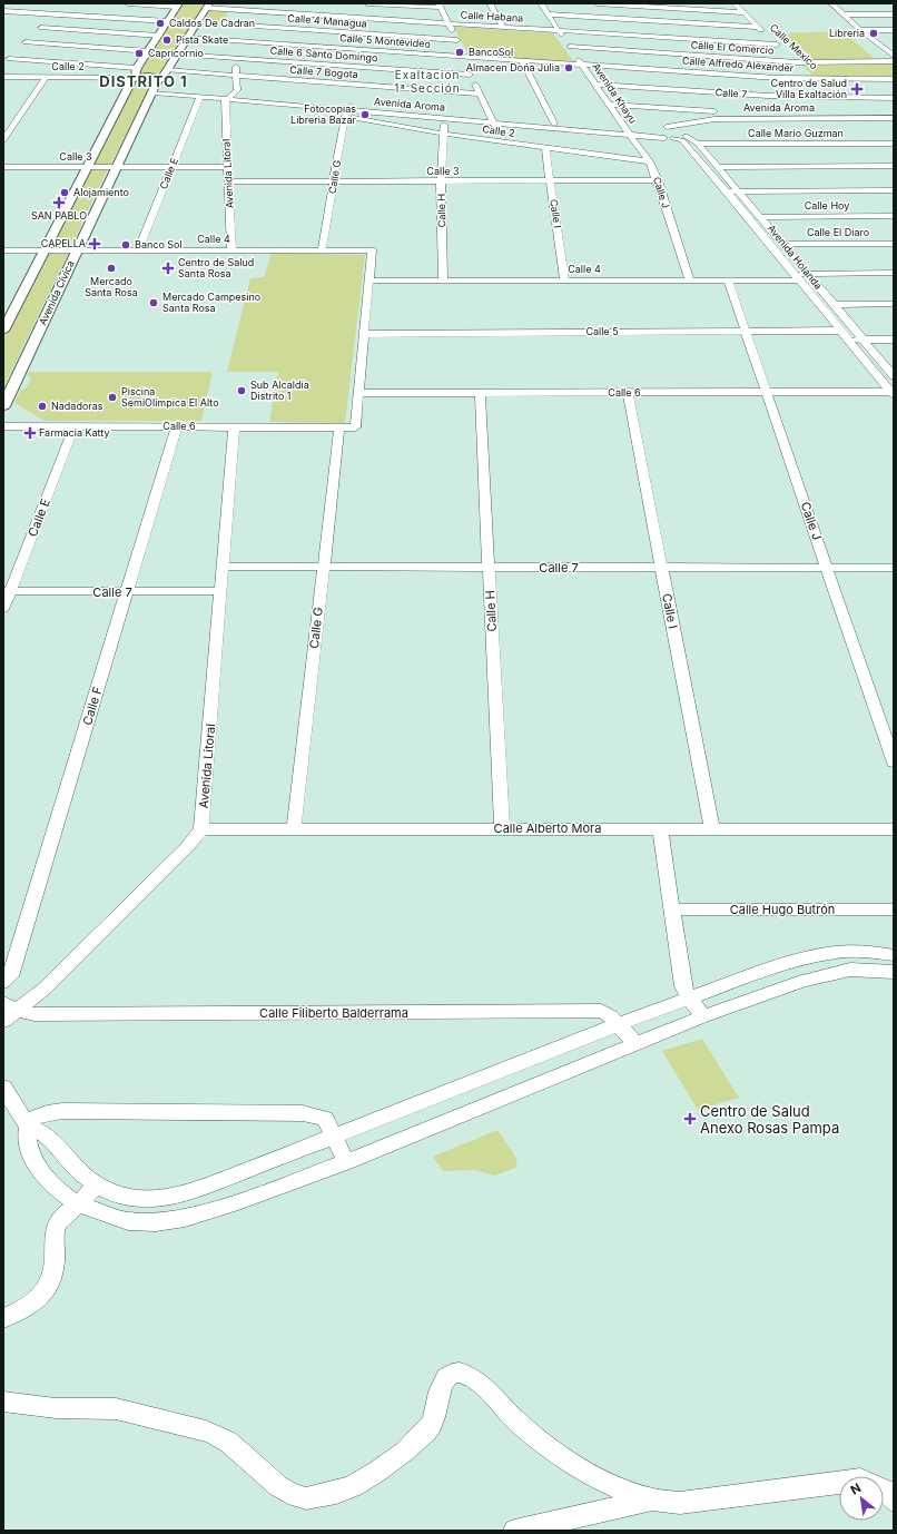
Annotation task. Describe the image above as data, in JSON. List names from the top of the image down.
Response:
{
  "streets": {
    "main road": ["Avenida Cívica"],
    "street": [
      "Calle Habana",
      "Calle 4 Managua",
      "Calle 5 Montevideo",
      "Calle Mexico",
      "Calle El Comercio",
      "Calle 6 Santo Domingo",
      "Calle Alfredo Alexander",
      "Calle 2",
      "Calle 7 Bogota",
      "Avenida Khayu",
      "Calle 7",
      "Avenida Aroma",
      "Calle Mario Guzman",
      "Calle 3",
      "Calle E",
      "Avenida Litoral",
      "Calle G",
      "Calle J",
      "Calle Hoy",
      "Calle H",
      "Calle I",
      "Calle El Diaro",
      "Calle 4",
      "Avenida Holanda",
      "Calle 5",
      "Calle 6",
      "Calle F",
      "Calle Alberto Mora",
      "Calle Hugo Butrón",
      "Calle Filiberto Balderrama"
    ]
  },
  "crossings": [
    ["Calle Habana", "Calle Mexico"],
    ["Calle Habana", "Avenida Khayu"],
    ["Calle Habana", "Avenida Cívica"],
    ["Calle 4 Managua", "Calle 5 Montevideo"],
    ["Calle 4 Managua", "Calle 6 Santo Domingo"],
    ["Calle 4 Managua", "Avenida Cívica"],
    ["Calle 5 Montevideo", "Calle 6 Santo Domingo"],
    ["Calle 5 Montevideo", "Calle Alfredo Alexander"],
    ["Calle 5 Montevideo", "Avenida Khayu"],
    ["Calle 5 Montevideo", "Avenida Cívica"],
    ["Calle Mexico", "Calle El Comercio"],
    ["Calle Mexico", "Calle Alfredo Alexander"],
    ["Calle Mexico", "Calle 7"],
    ["Calle El Comercio", "Avenida Khayu"],
    ["Calle 6 Santo Domingo", "Avenida Cívica"],
    ["Calle Alfredo Alexander", "Avenida Khayu"],
    ["Calle 2", "Avenida Aroma"],
    ["Calle 2", "Calle G"],
    ["Calle 2", "Calle J"],
    ["Calle 2", "Calle H"],
    ["Calle 2", "Calle I"],
    ["Calle 7 Bogota", "Avenida Litoral"],
    ["Calle 7 Bogota", "Avenida Cívica"],
    ["Avenida Khayu", "Calle 7"],
    ["Avenida Khayu", "Avenida Aroma"],
    ["Avenida Khayu", "Calle J"],
    ["Calle 7", "Avenida Aroma"],
    ["Calle 7", "Calle E"],
    ["Calle 7", "Avenida Litoral"],
    ["Calle 7", "Calle G"],
    ["Calle 7", "Calle J"],
    ["Calle 7", "Calle H"],
    ["Calle 7", "Calle I"],
    ["Calle 7", "Calle F"],
    ["Avenida Aroma", "Calle E"],
    ["Avenida Aroma", "Avenida Litoral"],
    ["Avenida Aroma", "Calle G"],
    ["Avenida Aroma", "Calle J"],
    ["Avenida Aroma", "Calle H"],
    ["Avenida Aroma", "Avenida Holanda"],
    ["Avenida Aroma", "Avenida Cívica"],
    ["Calle Mario Guzman", "Avenida Holanda"],
    ["Calle 3", "Calle E"],
    ["Calle 3", "Avenida Litoral"],
    ["Calle 3", "Calle G"],
    ["Calle 3", "Calle J"],
    ["Calle 3", "Calle H"],
    ["Calle 3", "Calle I"],
    ["Calle 3", "Avenida Cívica"],
    ["Calle E", "Calle 4"],
    ["Calle E", "Calle 6"],
    ["Avenida Litoral", "Calle 4"],
    ["Avenida Litoral", "Calle 6"],
    ["Avenida Litoral", "Calle Alberto Mora"],
    ["Calle G", "Calle 4"],
    ["Calle G", "Calle 6"],
    ["Calle G", "Calle Alberto Mora"],
    ["Calle J", "Calle 4"],
    ["Calle J", "Calle 5"],
    ["Calle J", "Calle 6"],
    ["Calle Hoy", "Avenida Holanda"],
    ["Calle H", "Calle 4"],
    ["Calle H", "Calle 6"],
    ["Calle H", "Calle Alberto Mora"],
    ["Calle I", "Calle 4"],
    ["Calle I", "Calle 6"],
    ["Calle I", "Calle Alberto Mora"],
    ["Calle El Diaro", "Avenida Holanda"],
    ["Calle 4", "Avenida Holanda"],
    ["Calle 4", "Avenida Cívica"],
    ["Avenida Holanda", "Calle 5"],
    ["Avenida Holanda", "Calle 6"],
    ["Calle 6", "Calle F"]
  ],
  "districts": ["Exaltación 1ª Sección", "DISTRITO 1"],
  "places": {
    "other": [
      "Caldos De Cadran",
      "Libreria",
      "Pista Skate",
      "BancoSol",
      "Capricornio",
      "Almacen Doña Julia",
      "Fotocopias Libreria Bazar",
      "Alojamiento",
      "Banco Sol",
      "Mercado Santa Rosa",
      "Mercado Campesino Santa Rosa",
      "Sub Alcaldía Distrito 1",
      "Piscina SemiOlímpica El Alto",
      "Nadadoras"
    ],
    "health": [
      "Centro de Salud Villa Exaltación",
      "SAN PABLO",
      "CAPELLA",
      "Centro de Salud Santa Rosa",
      "Farmacia Katty",
      "Centro de Salud Anexo Rosas Pampa"
    ]
  },
  "north": "top left"
}
